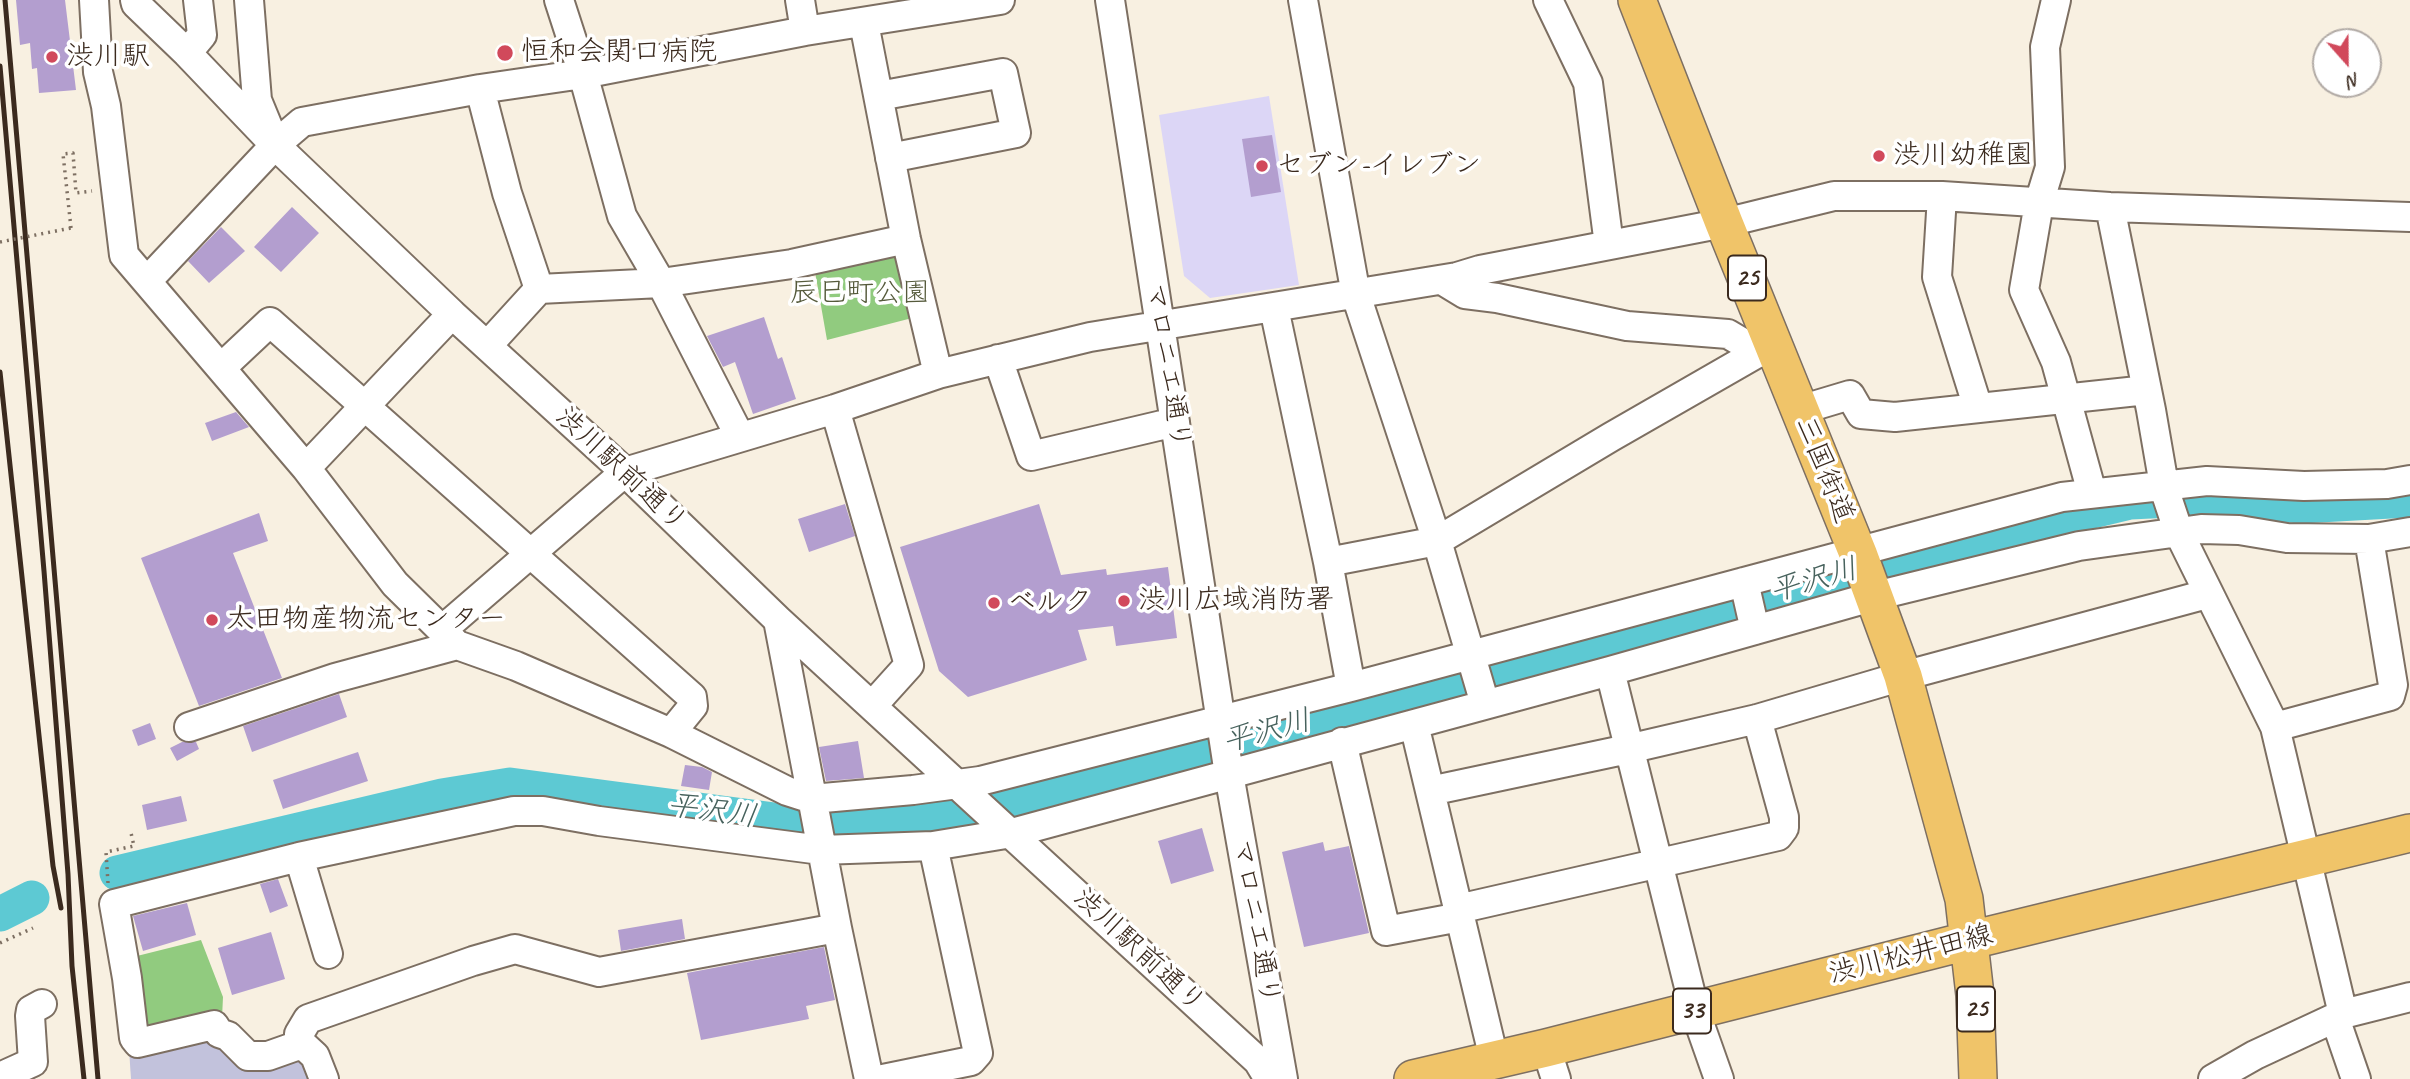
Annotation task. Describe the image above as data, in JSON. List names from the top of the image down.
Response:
{
  "streets": {
    "main road": [
      "25",
      "三国街道",
      "渋川松井田線",
      "33"
    ],
    "street": ["マロニエ通り", "渋川駅前通り"]
  },
  "crossings": [
    ["三国街道", "渋川松井田線"]
  ],
  "water": ["平沢川"],
  "parks": ["辰巳町公園"],
  "places": [
    "恒和会関口病院",
    "渋川駅",
    "渋川幼稚園",
    "セブン-イレブン",
    "渋川広域消防署",
    "ベルク",
    "太田物産物流センター"
  ],
  "north": "bottom"
}
